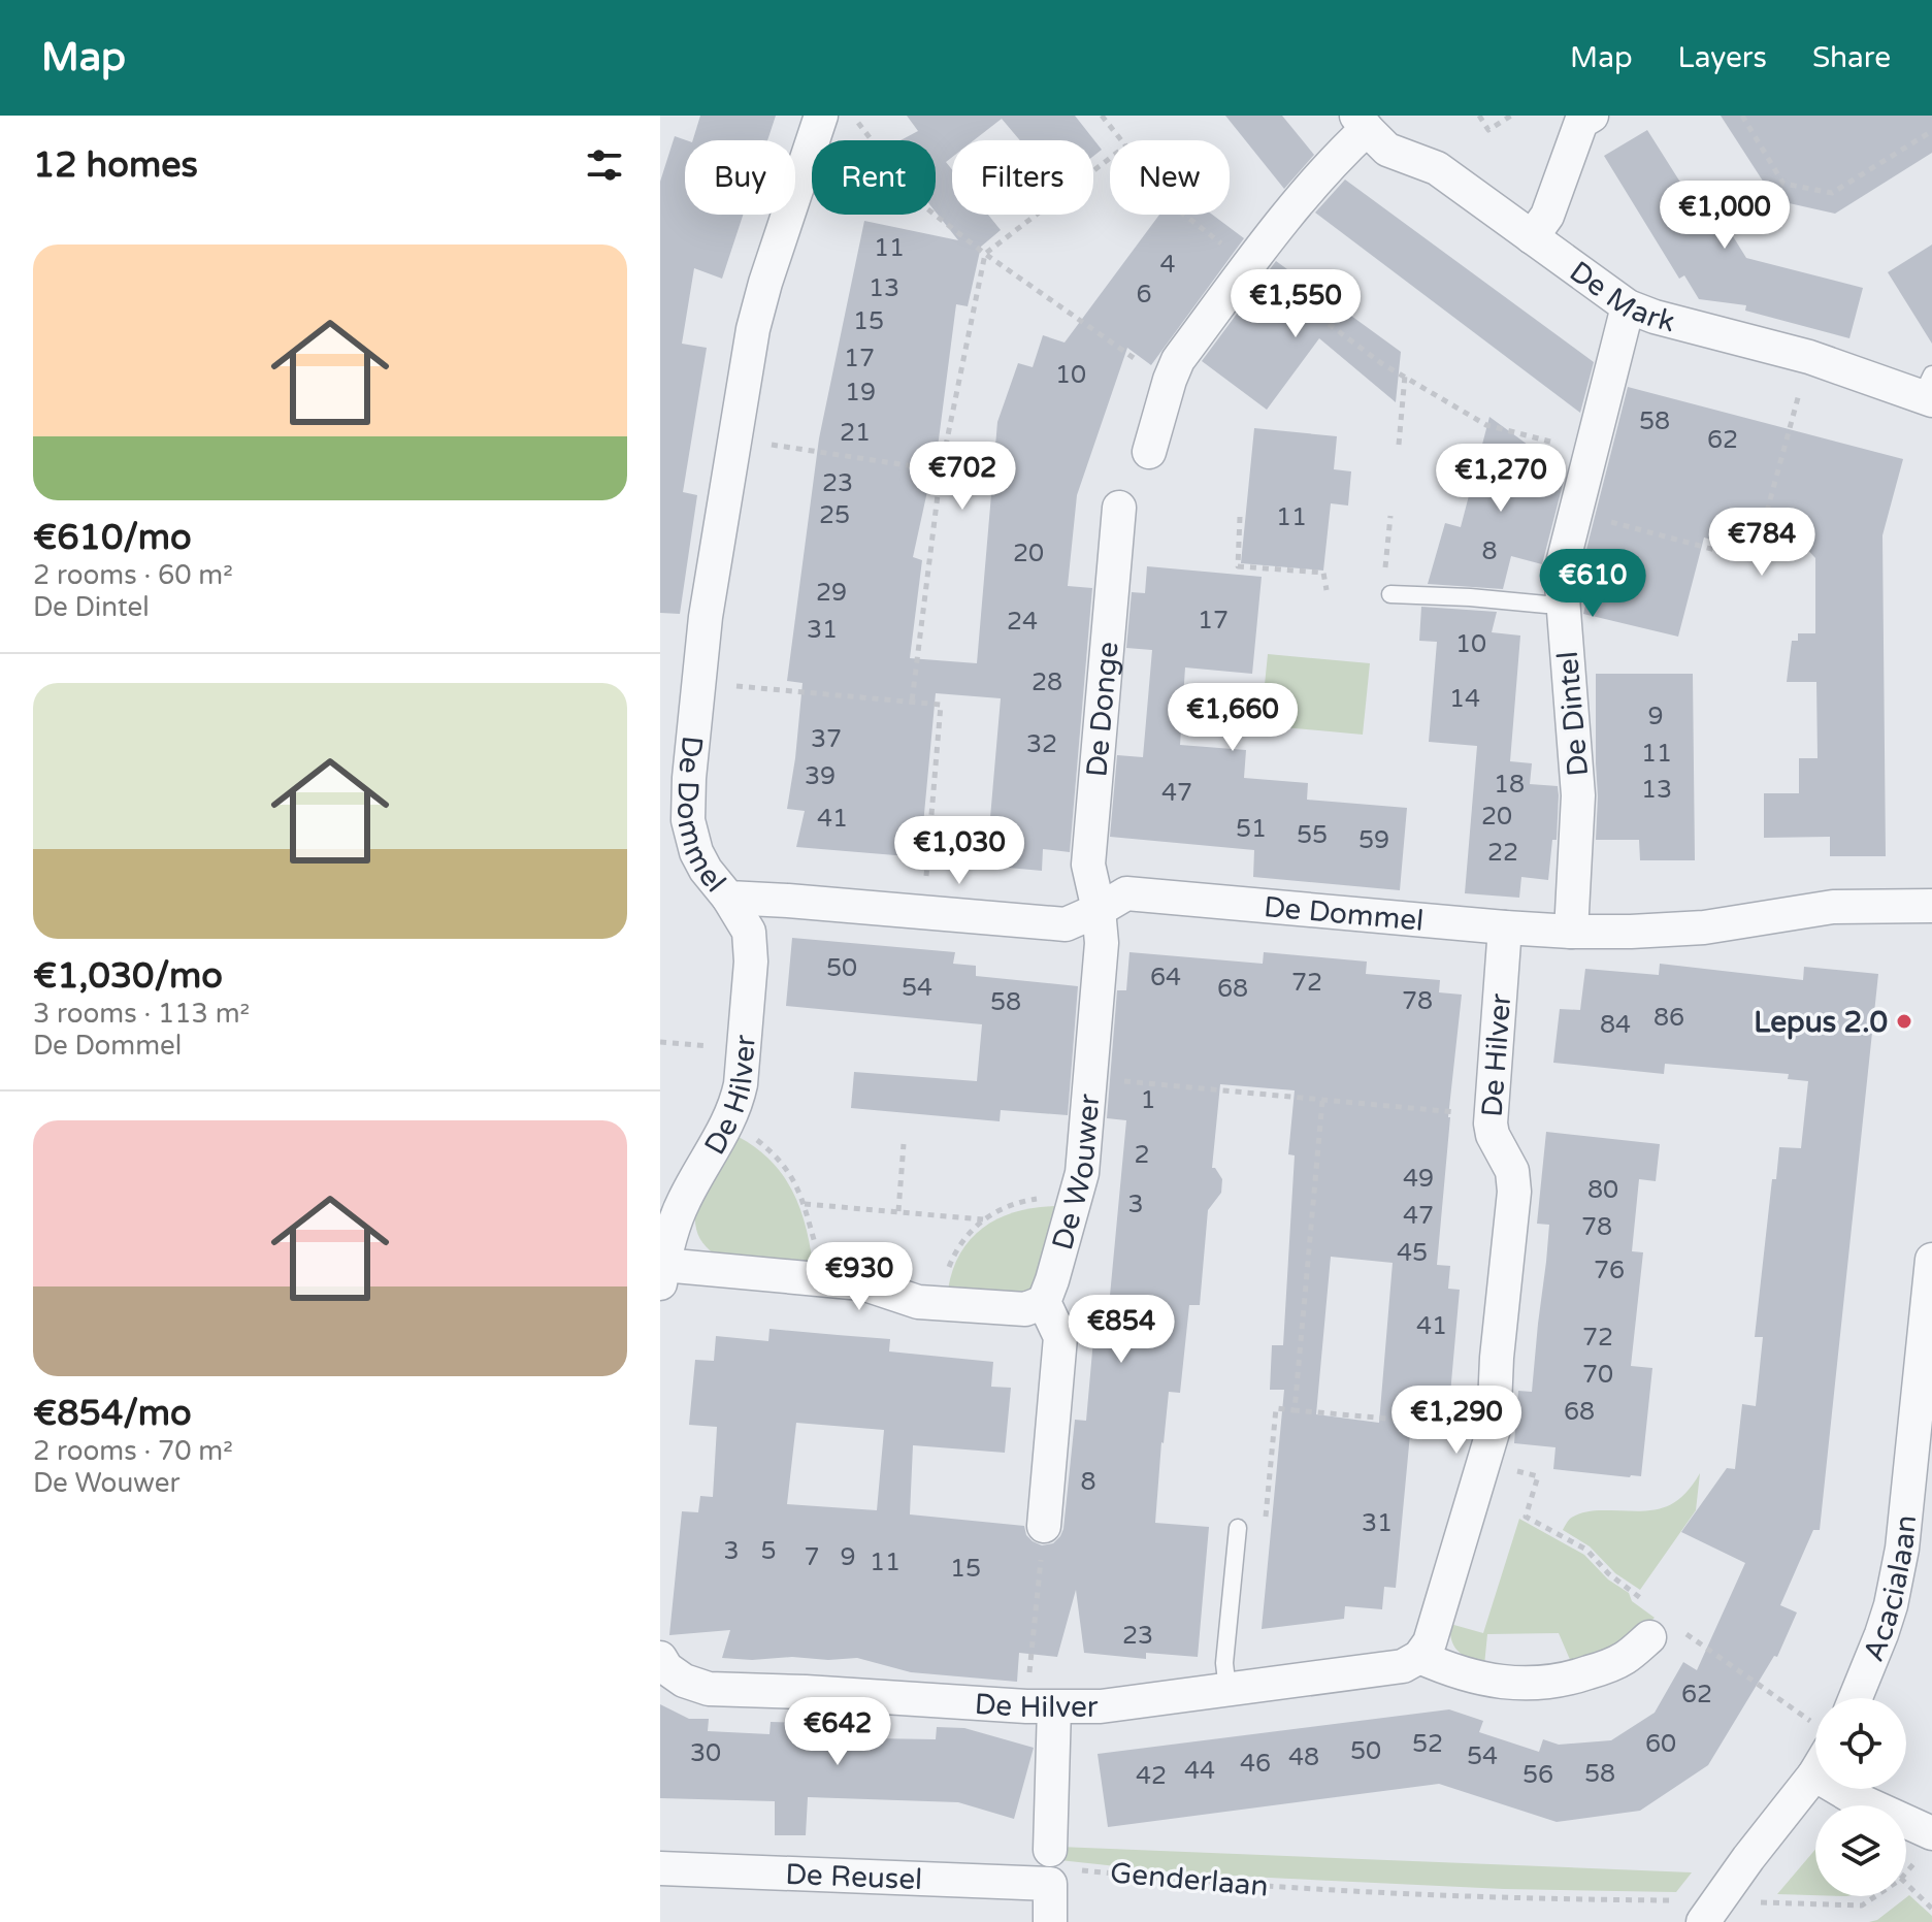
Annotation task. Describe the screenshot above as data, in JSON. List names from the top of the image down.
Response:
{
  "streets": {
    "street": [
      "De Mark",
      "De Donge",
      "De Dintel",
      "De Dommel",
      "De Hilver",
      "De Wouwer",
      "Acacialaan",
      "De Reusel"
    ],
    "path": ["Genderlaan"]
  },
  "crossings": [
    ["De Mark", "De Dintel"],
    ["De Donge", "De Dommel"],
    ["De Donge", "De Wouwer"],
    ["De Dintel", "De Dommel"],
    ["De Dommel", "De Hilver"],
    ["De Dommel", "De Wouwer"]
  ],
  "places": ["Lepus 2.0"],
  "house_numbers": [
    "11",
    "4",
    "13",
    "6",
    "15",
    "17",
    "10",
    "19",
    "58",
    "21",
    "62",
    "23",
    "25",
    "11",
    "8",
    "20",
    "29",
    "17",
    "24",
    "31",
    "10",
    "28",
    "14",
    "9",
    "37",
    "32",
    "11",
    "39",
    "18",
    "13",
    "47",
    "20",
    "41",
    "51",
    "55",
    "59",
    "22",
    "50",
    "64",
    "72",
    "54",
    "68",
    "78",
    "58",
    "86",
    "84",
    "1",
    "2",
    "49",
    "80",
    "3",
    "47",
    "78",
    "45",
    "76",
    "41",
    "72",
    "70",
    "68",
    "8",
    "31",
    "3",
    "5",
    "7",
    "9",
    "11",
    "15",
    "23",
    "62",
    "52",
    "60",
    "50",
    "30",
    "54",
    "48",
    "46",
    "44",
    "58",
    "56",
    "42"
  ],
  "page": {
    "header": "Map",
    "nav": ["Map", "Layers", "Share"],
    "heading": "12 homes",
    "chip": [
      "Buy",
      "Rent",
      "Filters",
      "New"
    ],
    "price": [
      "€1,000",
      "€1,550",
      "€702",
      "€1,270",
      "€784",
      "€610",
      "€1,660",
      "€1,030",
      "€930",
      "€854",
      "€1,290",
      "€642"
    ],
    "list": [
      {
        "name": "€610/mo",
        "note": "2 rooms · 60 m² · De Dintel"
      },
      {
        "name": "€1,030/mo",
        "note": "3 rooms · 113 m² · De Dommel"
      },
      {
        "name": "€854/mo",
        "note": "2 rooms · 70 m² · De Wouwer"
      }
    ]
  }
}
